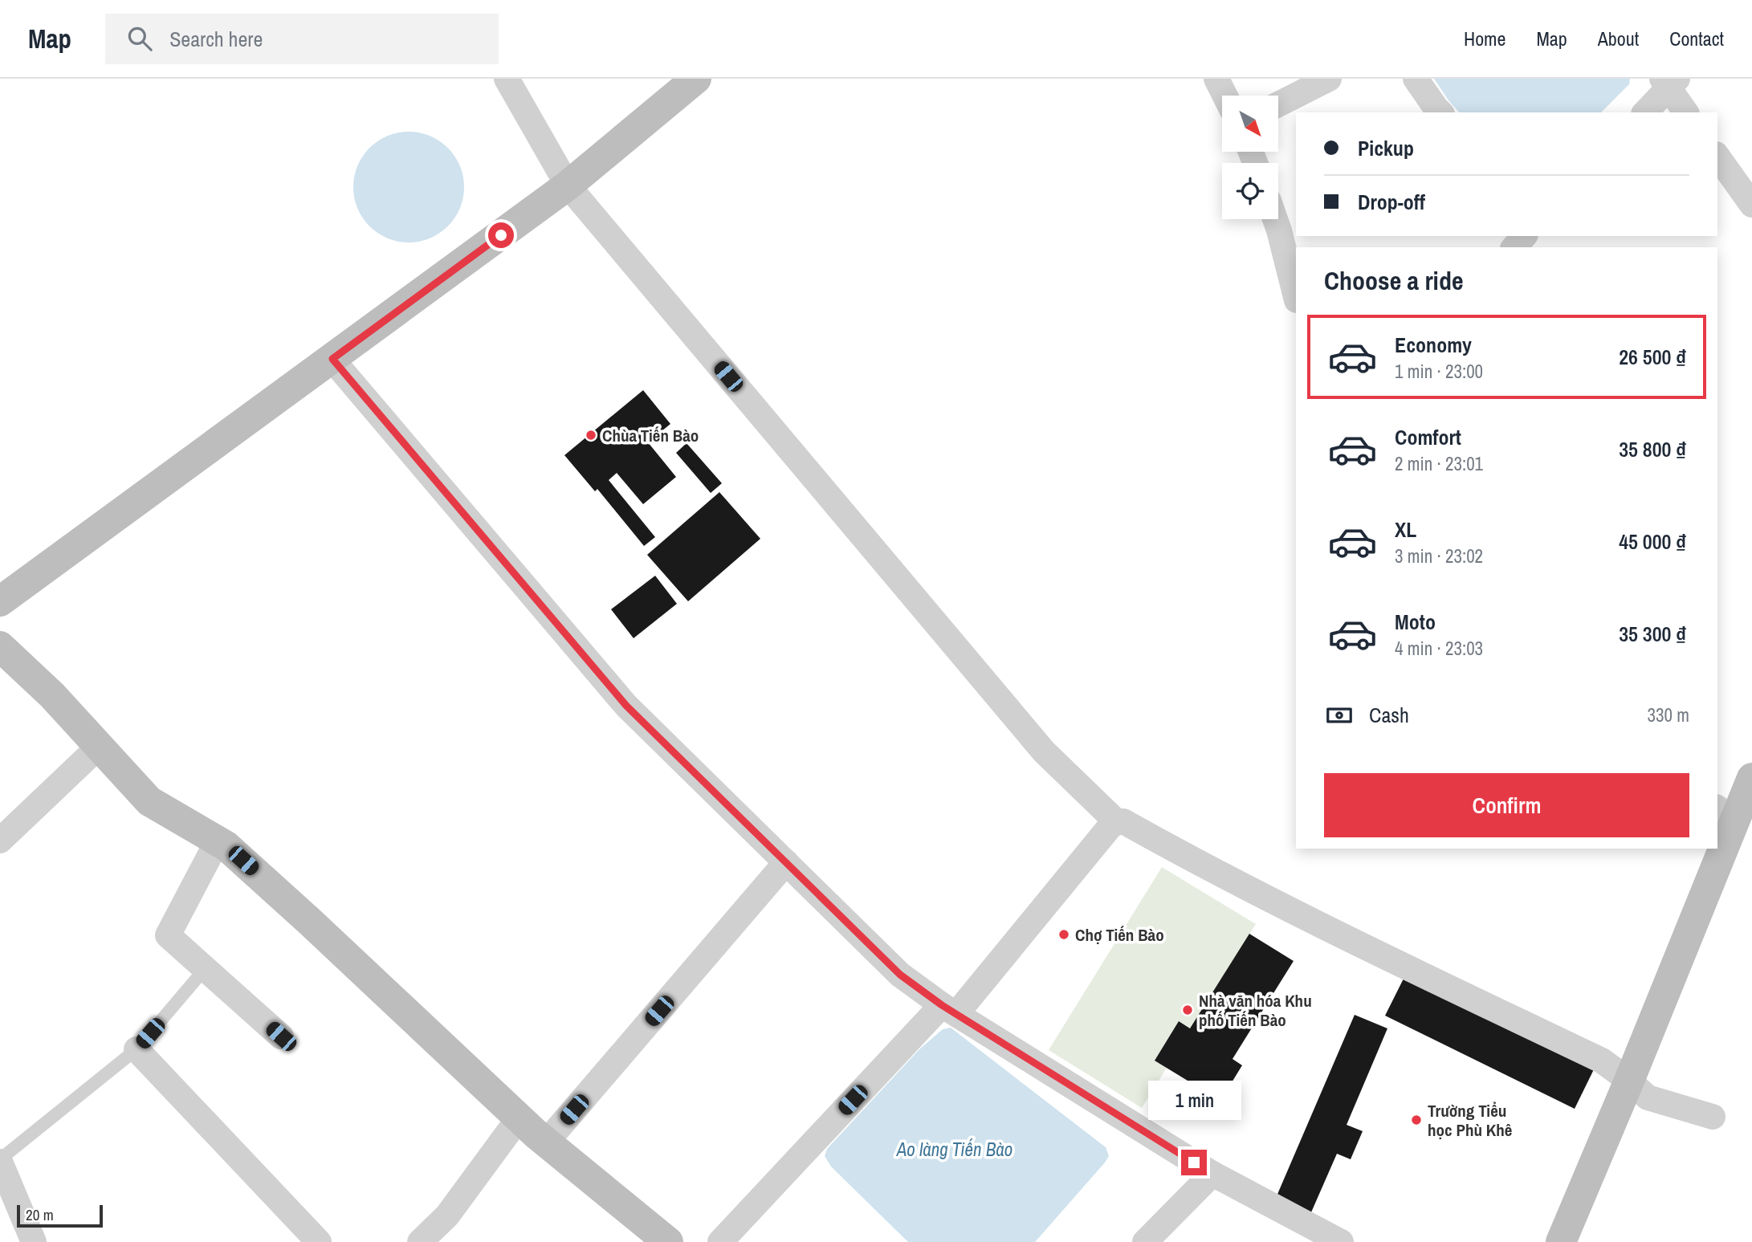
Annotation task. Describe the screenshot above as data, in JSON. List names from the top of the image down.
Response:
{
  "water": ["Ao làng Tiến Bào"],
  "places": [
    "Chùa Tiến Bào",
    "Chợ Tiến Bào",
    "Nhà văn hóa Khu phố Tiến Bào",
    "Trường Tiểu học Phù Khê"
  ],
  "scale_bar": "20 m",
  "north": "bottom right",
  "page": {
    "header": "Map",
    "search": "Search here",
    "nav": [
      "Home",
      "Map",
      "About",
      "Contact"
    ],
    "banner": ["Pickup", "Drop-off"],
    "heading": "Choose a ride",
    "list": [
      {
        "name": "Economy",
        "note": "1 min · 23:00",
        "value": "26 500 ₫"
      },
      {
        "name": "Comfort",
        "note": "2 min · 23:01",
        "value": "35 800 ₫"
      },
      {
        "name": "XL",
        "note": "3 min · 23:02",
        "value": "45 000 ₫"
      },
      {
        "name": "Moto",
        "note": "4 min · 23:03",
        "value": "35 300 ₫"
      }
    ],
    "pay": ["Cash", "330 m"],
    "buttons": "Confirm",
    "bubble": "1 min",
    "scale": "20 m"
  }
}
